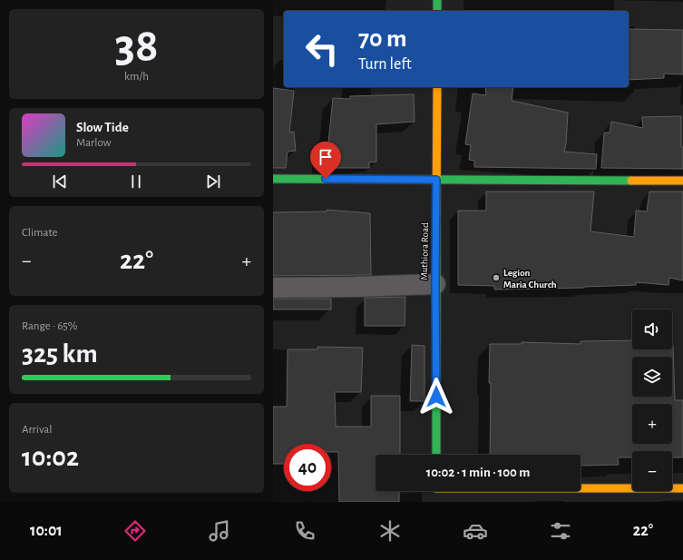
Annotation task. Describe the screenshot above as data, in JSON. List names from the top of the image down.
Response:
{
  "streets": {
    "street": ["Muthiora Road"]
  },
  "places": ["Legion Maria Church"],
  "page": {
    "tile": [
      ["38", "km/h"],
      "Climate",
      ["Range · 65%", "325 km"],
      ["Arrival", "10:02"]
    ],
    "turn": ["70 m", "Turn left"],
    "song": ["Slow Tide", "Marlow"],
    "heat": ["−", "22°", "+"],
    "map_buttons": ["+", "−"],
    "limit": "40",
    "trip": "10:02 · 1 min · 100 m",
    "tabs": ["10:01", "22°"]
  }
}
